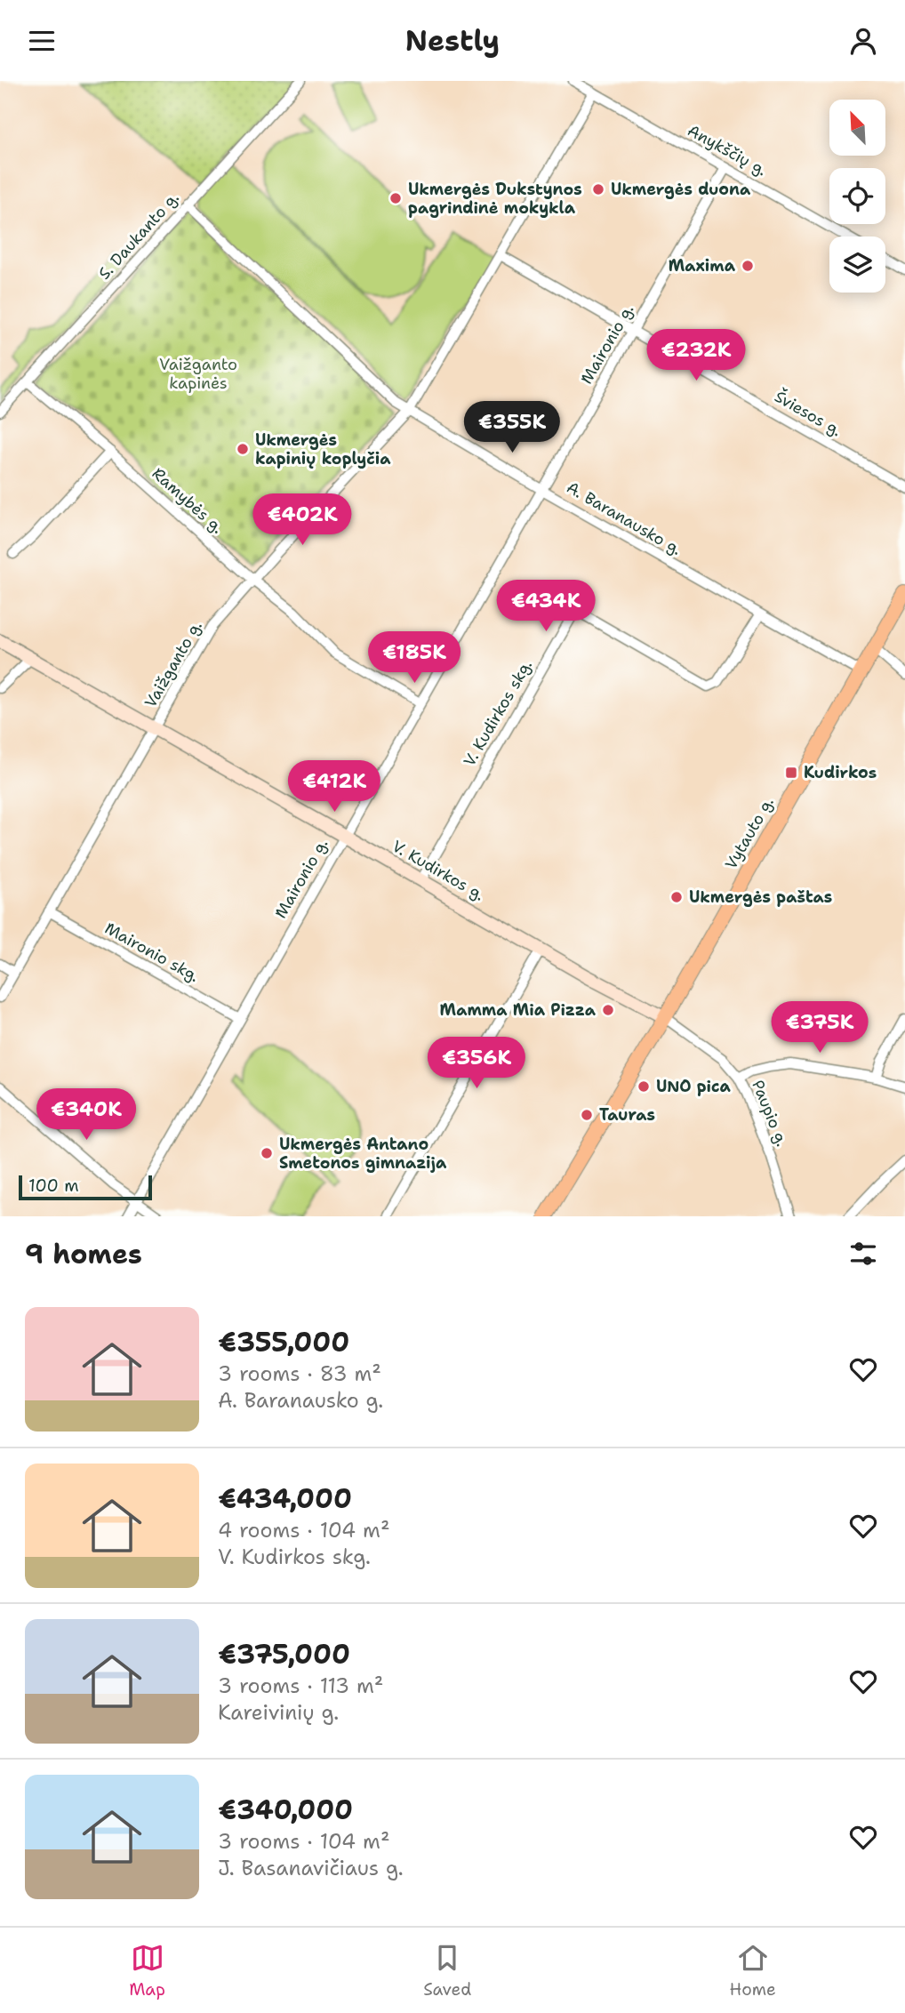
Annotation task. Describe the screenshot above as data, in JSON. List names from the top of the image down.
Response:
{
  "streets": {
    "main road": ["Vytauto g."],
    "street": [
      "Anykščių g.",
      "S. Daukanto g.",
      "Maironio g.",
      "Šviesos g.",
      "Ramybės g.",
      "A. Baranausko g.",
      "Vaižganto g.",
      "V. Kudirkos skg.",
      "V. Kudirkos g.",
      "Maironio skg.",
      "Paupio g."
    ]
  },
  "crossings": [
    ["Anykščių g.", "Maironio g."],
    ["Anykščių g.", "Vaižganto g."],
    ["S. Daukanto g.", "Ramybės g."],
    ["S. Daukanto g.", "A. Baranausko g."],
    ["Maironio g.", "Šviesos g."],
    ["Maironio g.", "Ramybės g."],
    ["Maironio g.", "A. Baranausko g."],
    ["Maironio g.", "V. Kudirkos g."],
    ["Maironio g.", "Maironio skg."],
    ["Šviesos g.", "Vaižganto g."],
    ["Ramybės g.", "Vaižganto g."],
    ["A. Baranausko g.", "Vaižganto g."],
    ["A. Baranausko g.", "V. Kudirkos skg."],
    ["A. Baranausko g.", "Vytauto g."],
    ["Vaižganto g.", "V. Kudirkos g."],
    ["Vaižganto g.", "Maironio skg."],
    ["V. Kudirkos skg.", "V. Kudirkos g."],
    ["Vytauto g.", "V. Kudirkos g."],
    ["Vytauto g.", "Paupio g."],
    ["V. Kudirkos g.", "Paupio g."]
  ],
  "parks": ["Vaižganto kapinės"],
  "places": {
    "other": [
      "Ukmergės duona",
      "Ukmergės Dukstynos pagrindinė mokykla",
      "Maxima",
      "Ukmergės kapinių koplyčia",
      "Ukmergės paštas",
      "Mamma Mia Pizza",
      "UNO pica",
      "Tauras",
      "Ukmergės Antano Smetonos gimnazija"
    ],
    "transit": ["Kudirkos"]
  },
  "scale_bar": "100 m",
  "north": "top left",
  "page": {
    "header": "Nestly",
    "price": [
      "€232K",
      "€355K",
      "€402K",
      "€434K",
      "€185K",
      "€412K",
      "€375K",
      "€356K",
      "€340K"
    ],
    "scale": "100 m",
    "heading": "9 homes",
    "list": [
      {
        "name": "€355,000",
        "note": "3 rooms · 83 m² · A. Baranausko g."
      },
      {
        "name": "€434,000",
        "note": "4 rooms · 104 m² · V. Kudirkos skg."
      },
      {
        "name": "€375,000",
        "note": "3 rooms · 113 m² · Kareivinių g."
      },
      {
        "name": "€340,000",
        "note": "3 rooms · 104 m² · J. Basanavičiaus g."
      }
    ],
    "tabs": ["Map", "Saved", "Home"]
  }
}
